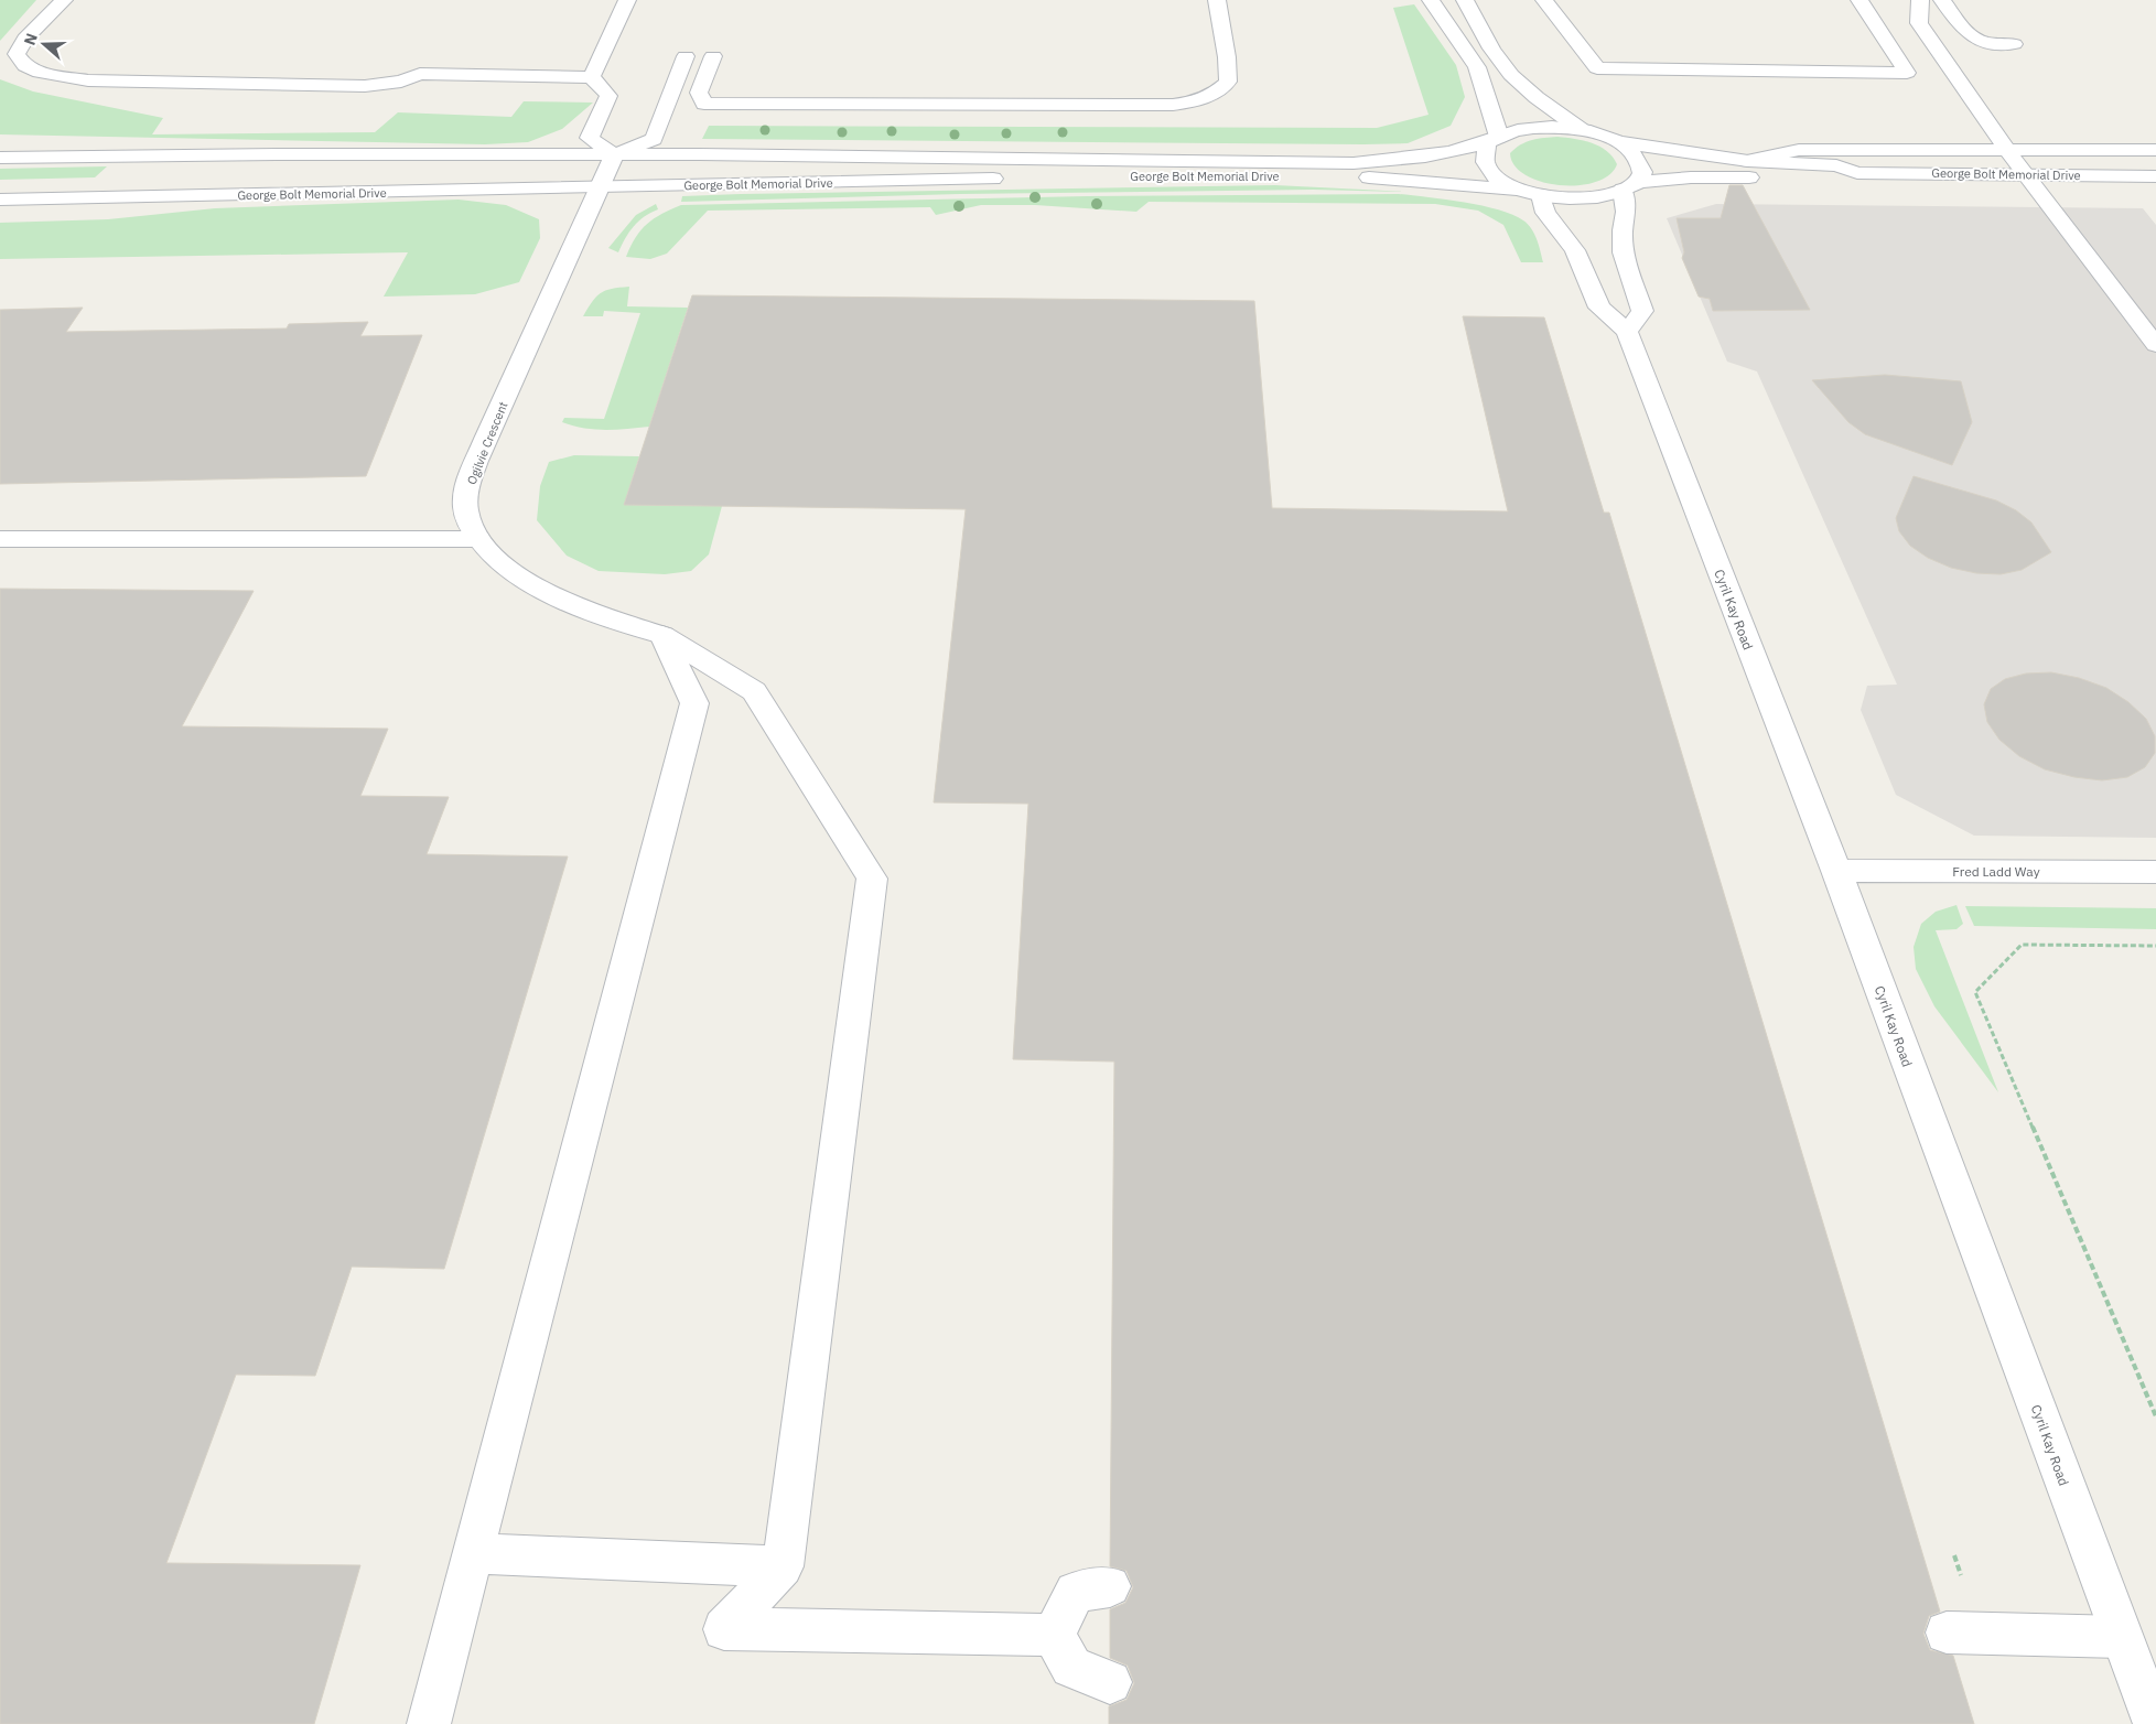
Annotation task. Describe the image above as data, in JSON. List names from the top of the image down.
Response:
{
  "streets": {
    "street": [
      "George Bolt Memorial Drive",
      "Ogilvie Crescent",
      "Cyril Kay Road",
      "Fred Ladd Way"
    ]
  },
  "crossings": [
    ["George Bolt Memorial Drive", "Ogilvie Crescent"],
    ["George Bolt Memorial Drive", "Cyril Kay Road"],
    ["Cyril Kay Road", "Fred Ladd Way"]
  ],
  "north": "left"
}
